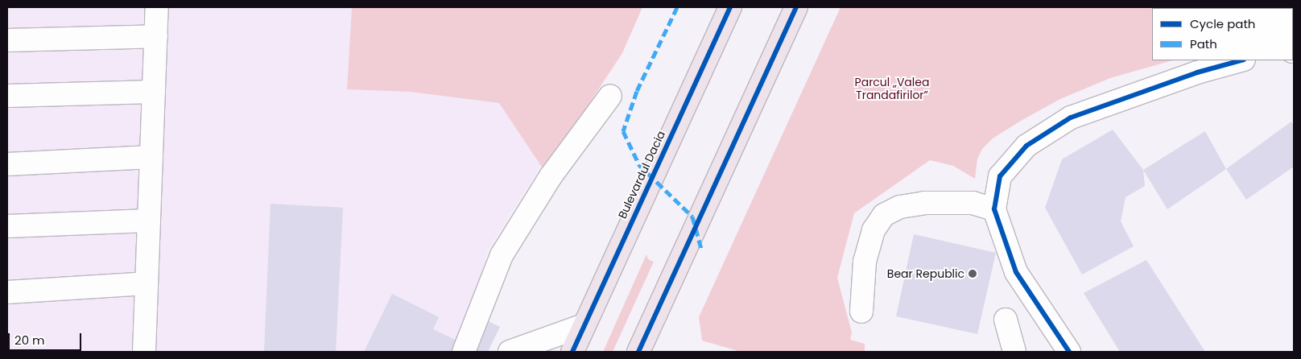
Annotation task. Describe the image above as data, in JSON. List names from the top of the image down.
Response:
{
  "streets": {
    "highway": ["Bulevardul Dacia"]
  },
  "parks": ["Parcul „Valea Trandafirilor”"],
  "places": ["Bear Republic"],
  "legend": ["Cycle path", "Path"],
  "scale_bar": "20 m"
}
